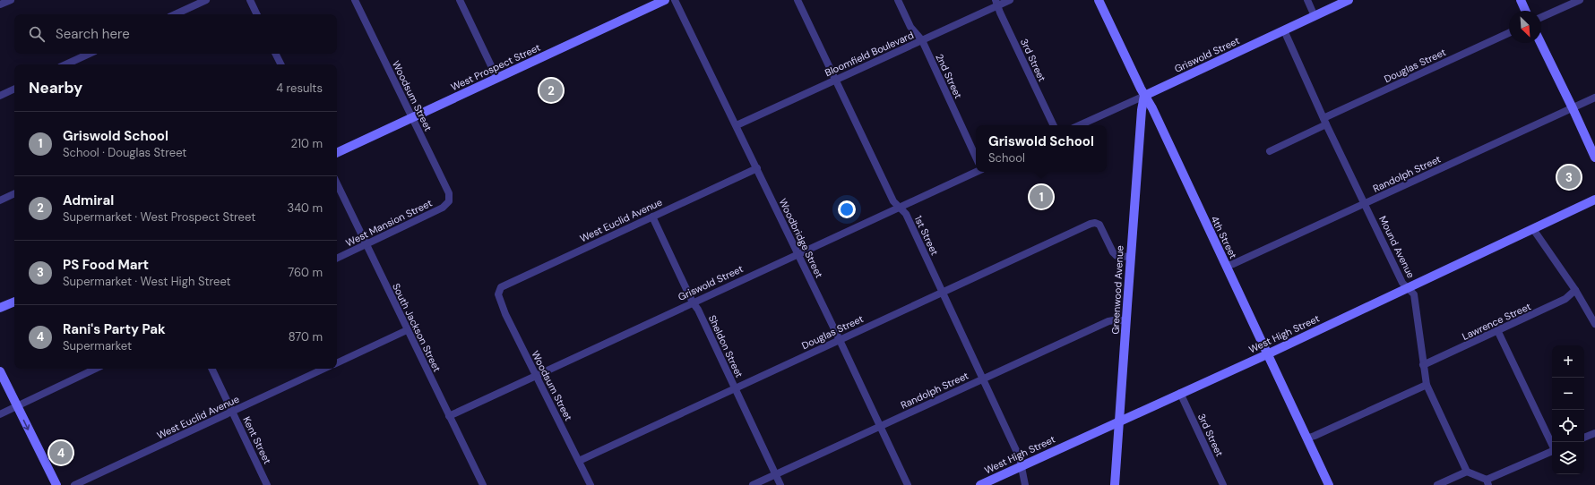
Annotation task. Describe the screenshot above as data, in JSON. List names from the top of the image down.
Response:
{
  "streets": {
    "street": [
      "Bloomfield Boulevard",
      "Griswold Street",
      "3rd Street",
      "Douglas Street",
      "West Prospect Street",
      "2nd Street",
      "Woodsum Street",
      "Randolph Street",
      "West Euclid Avenue",
      "West Mansion Street",
      "1st Street",
      "4th Street",
      "Woodbridge Street",
      "Mound Avenue",
      "Greenwood Avenue",
      "Lawrence Street",
      "South Jackson Street",
      "West High Street",
      "Sheldon Street",
      "Kent Street"
    ]
  },
  "crossings": [
    ["Bloomfield Boulevard", "3rd Street"],
    ["Bloomfield Boulevard", "2nd Street"],
    ["Bloomfield Boulevard", "1st Street"],
    ["Bloomfield Boulevard", "Woodbridge Street"],
    ["Griswold Street", "Woodsum Street"],
    ["Griswold Street", "1st Street"],
    ["Griswold Street", "4th Street"],
    ["Griswold Street", "Woodbridge Street"],
    ["Griswold Street", "Mound Avenue"],
    ["Griswold Street", "Greenwood Avenue"],
    ["Griswold Street", "South Jackson Street"],
    ["Griswold Street", "Sheldon Street"],
    ["3rd Street", "West High Street"],
    ["Douglas Street", "Woodsum Street"],
    ["Douglas Street", "1st Street"],
    ["Douglas Street", "Woodbridge Street"],
    ["Douglas Street", "Mound Avenue"],
    ["Douglas Street", "Greenwood Avenue"],
    ["Douglas Street", "Sheldon Street"],
    ["West Prospect Street", "Woodsum Street"],
    ["Woodsum Street", "West Euclid Avenue"],
    ["Woodsum Street", "West Mansion Street"],
    ["Randolph Street", "1st Street"],
    ["Randolph Street", "4th Street"],
    ["Randolph Street", "Woodbridge Street"],
    ["Randolph Street", "Mound Avenue"],
    ["Randolph Street", "Greenwood Avenue"],
    ["Randolph Street", "Sheldon Street"],
    ["West Euclid Avenue", "Woodbridge Street"],
    ["West Euclid Avenue", "Sheldon Street"],
    ["West Euclid Avenue", "Kent Street"],
    ["West Mansion Street", "South Jackson Street"],
    ["1st Street", "West High Street"],
    ["4th Street", "Greenwood Avenue"],
    ["4th Street", "West High Street"],
    ["Mound Avenue", "Lawrence Street"],
    ["Mound Avenue", "West High Street"],
    ["Greenwood Avenue", "West High Street"]
  ],
  "north": "bottom right",
  "page": {
    "search": "Search here",
    "heading": ["Nearby", "4 results"],
    "pins": [
      "2",
      "3",
      "1",
      "4"
    ],
    "list": [
      {
        "mark": "1",
        "name": "Griswold School",
        "note": "School · Douglas Street",
        "value": "210 m"
      },
      {
        "mark": "2",
        "name": "Admiral",
        "note": "Supermarket · West Prospect Street",
        "value": "340 m"
      },
      {
        "mark": "3",
        "name": "PS Food Mart",
        "note": "Supermarket · West High Street",
        "value": "760 m"
      },
      {
        "mark": "4",
        "name": "Rani's Party Pak",
        "note": "Supermarket",
        "value": "870 m"
      }
    ],
    "popup": ["Griswold School", "School"],
    "map_buttons": ["+", "−"]
  }
}
